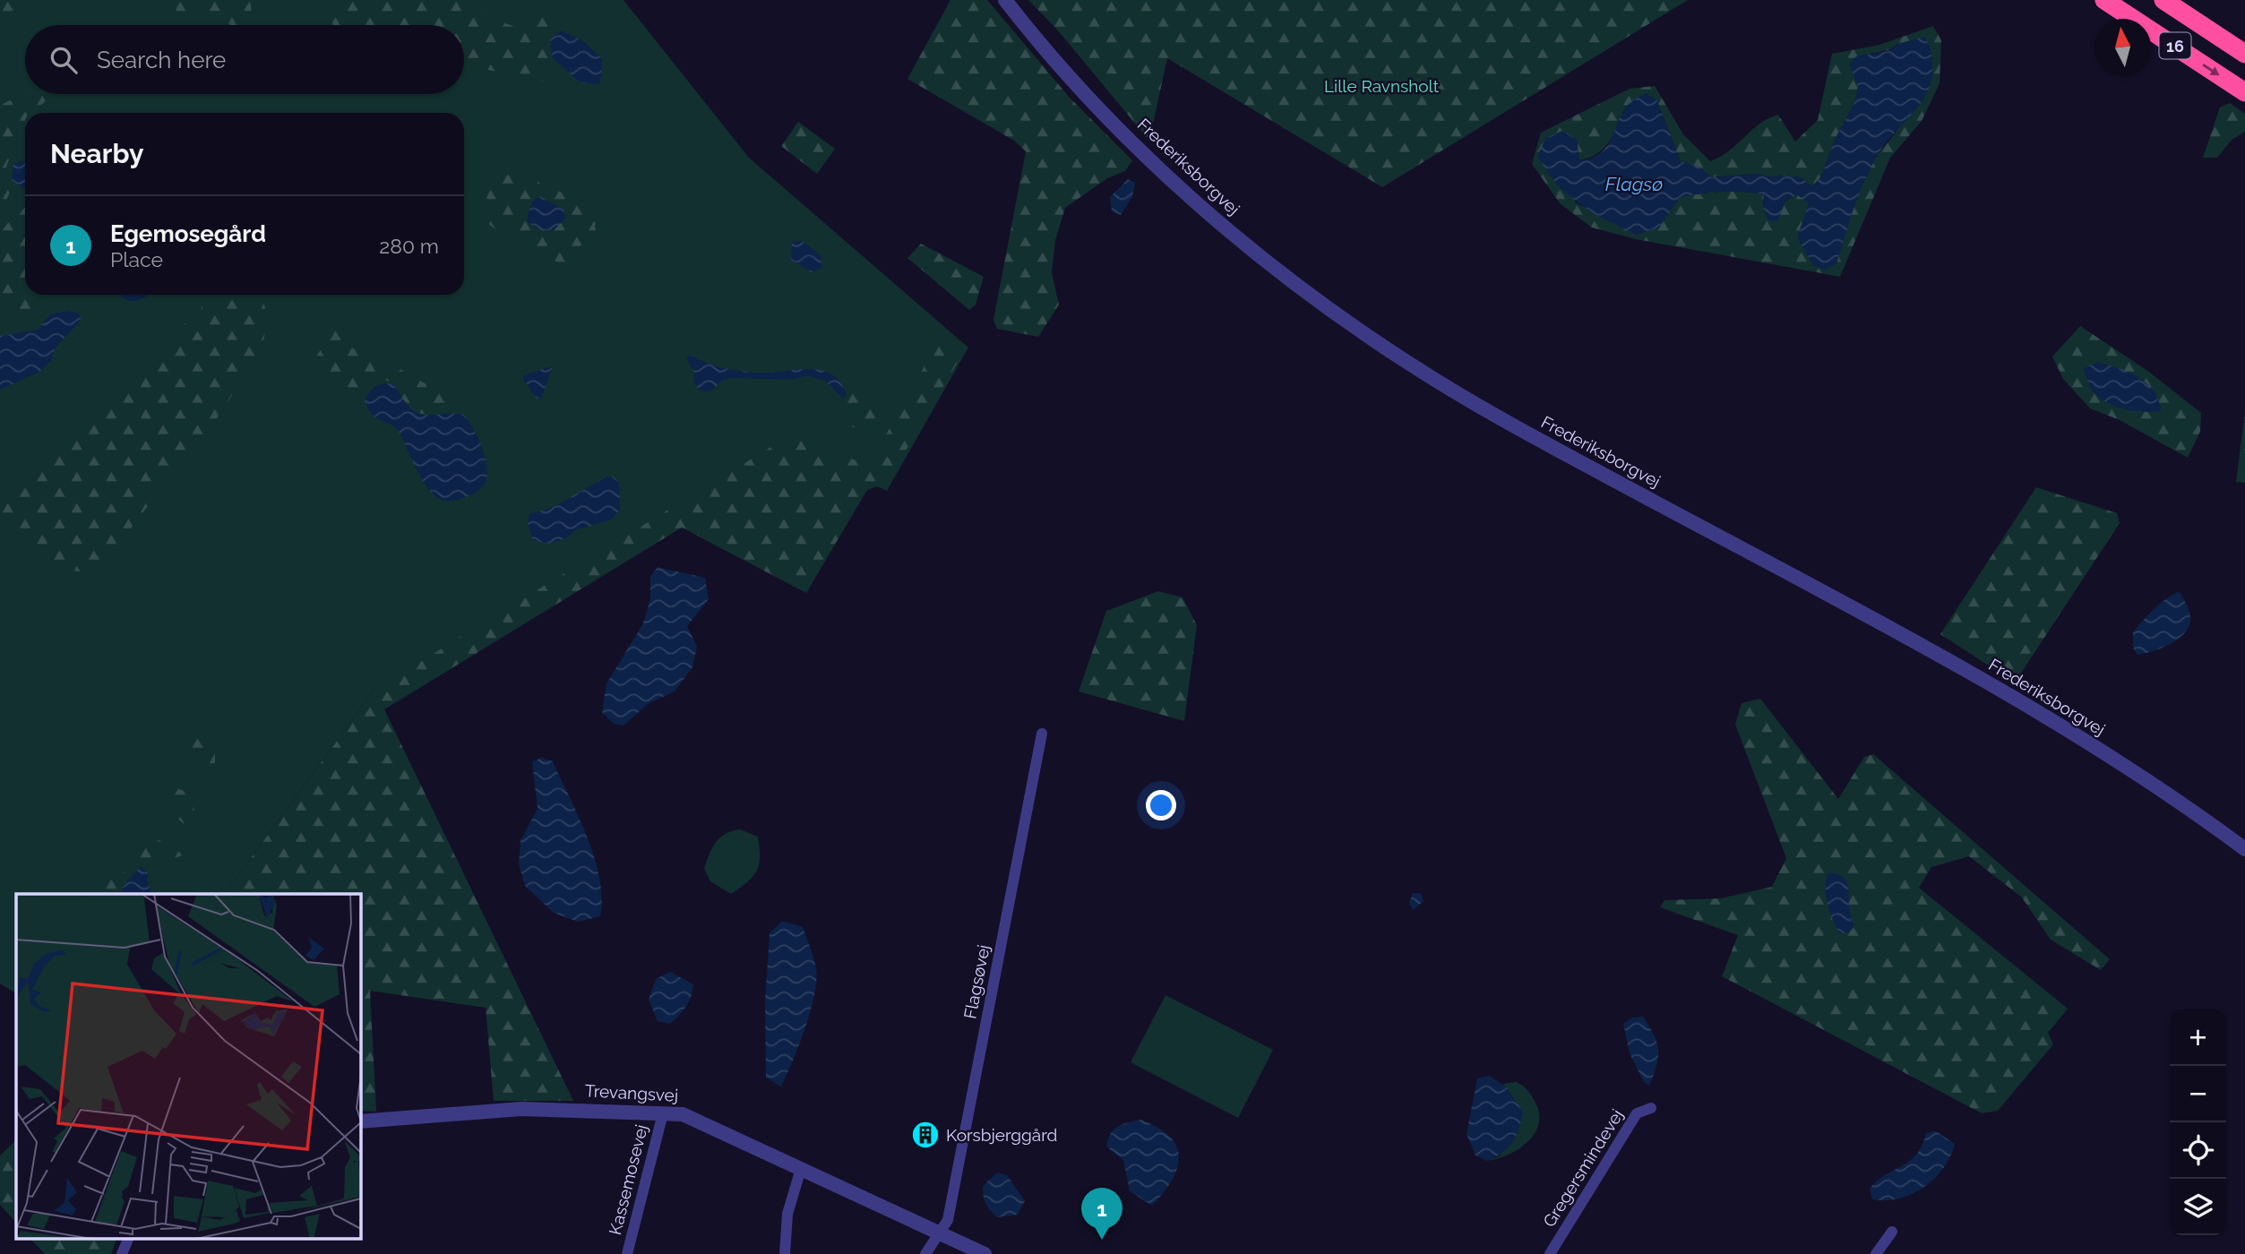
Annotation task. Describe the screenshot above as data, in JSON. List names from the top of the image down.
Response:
{
  "streets": {
    "highway": ["16"],
    "street": [
      "Frederiksborgvej",
      "Flagsøvej",
      "Trevangsvej",
      "Gregersmindevej",
      "Kassemosevej"
    ]
  },
  "crossings": [
    ["Flagsøvej", "Trevangsvej"],
    ["Trevangsvej", "Kassemosevej"]
  ],
  "water": ["Flagsø"],
  "parks": ["Lille Ravnsholt"],
  "places": {
    "building": ["Korsbjerggård"]
  },
  "north": "top",
  "page": {
    "search": "Search here",
    "heading": "Nearby",
    "list": [
      {
        "mark": "1",
        "name": "Egemosegård",
        "note": "Place",
        "value": "280 m"
      }
    ],
    "map_buttons": ["+", "−"],
    "pins": "1"
  }
}
